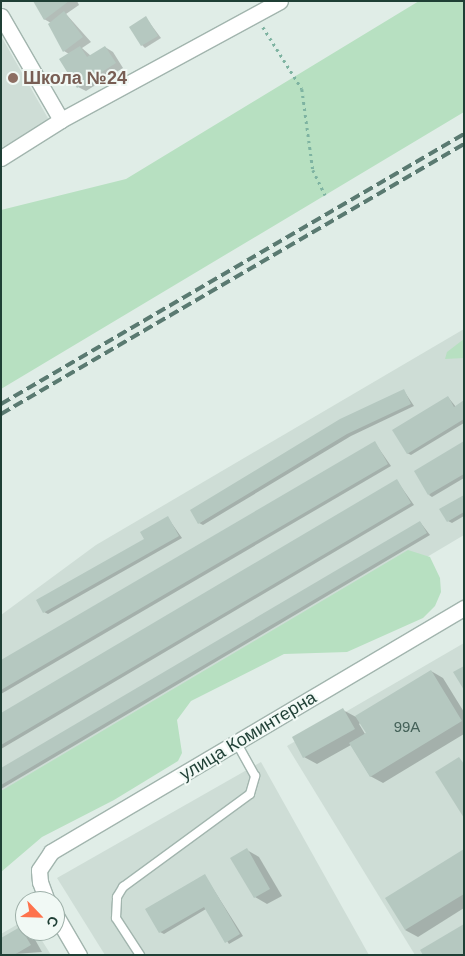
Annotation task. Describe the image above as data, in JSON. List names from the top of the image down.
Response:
{
  "streets": {
    "street": ["улица Коминтерна"]
  },
  "places": ["Школа №24"],
  "house_numbers": ["99А"],
  "north": "bottom right"
}
